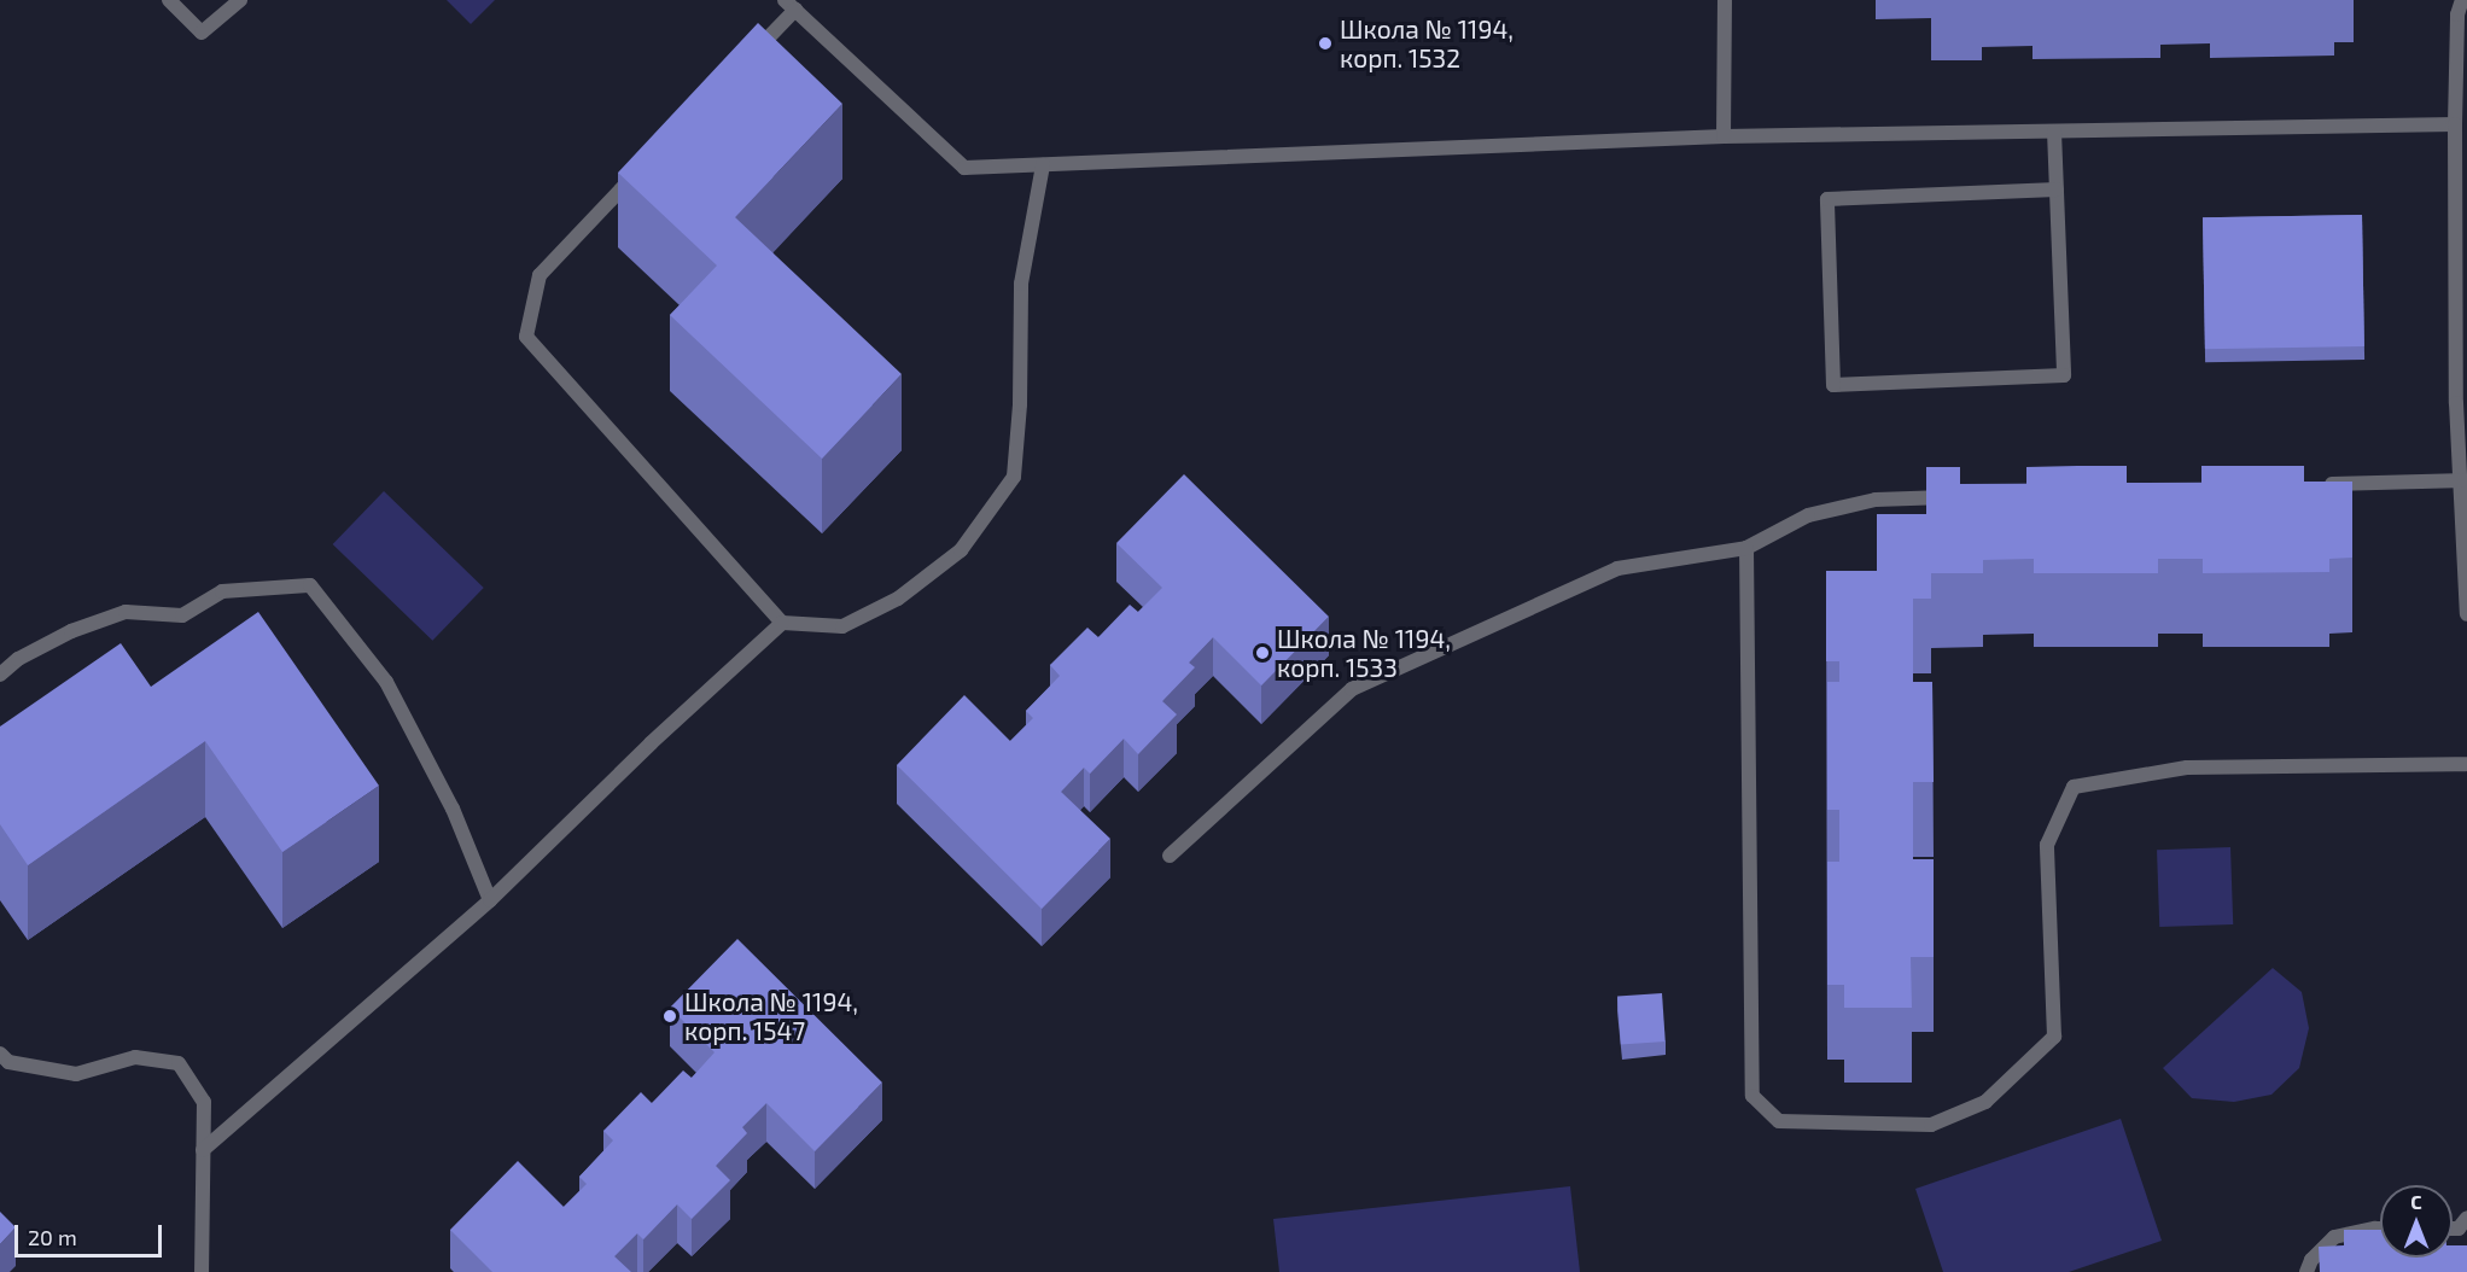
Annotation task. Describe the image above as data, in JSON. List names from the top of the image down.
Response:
{
  "places": ["Школа № 1194, корп. 1532", "Школа № 1194, корп. 1533", "Школа № 1194, корп. 1547"],
  "scale_bar": "20 m",
  "north": "top"
}
